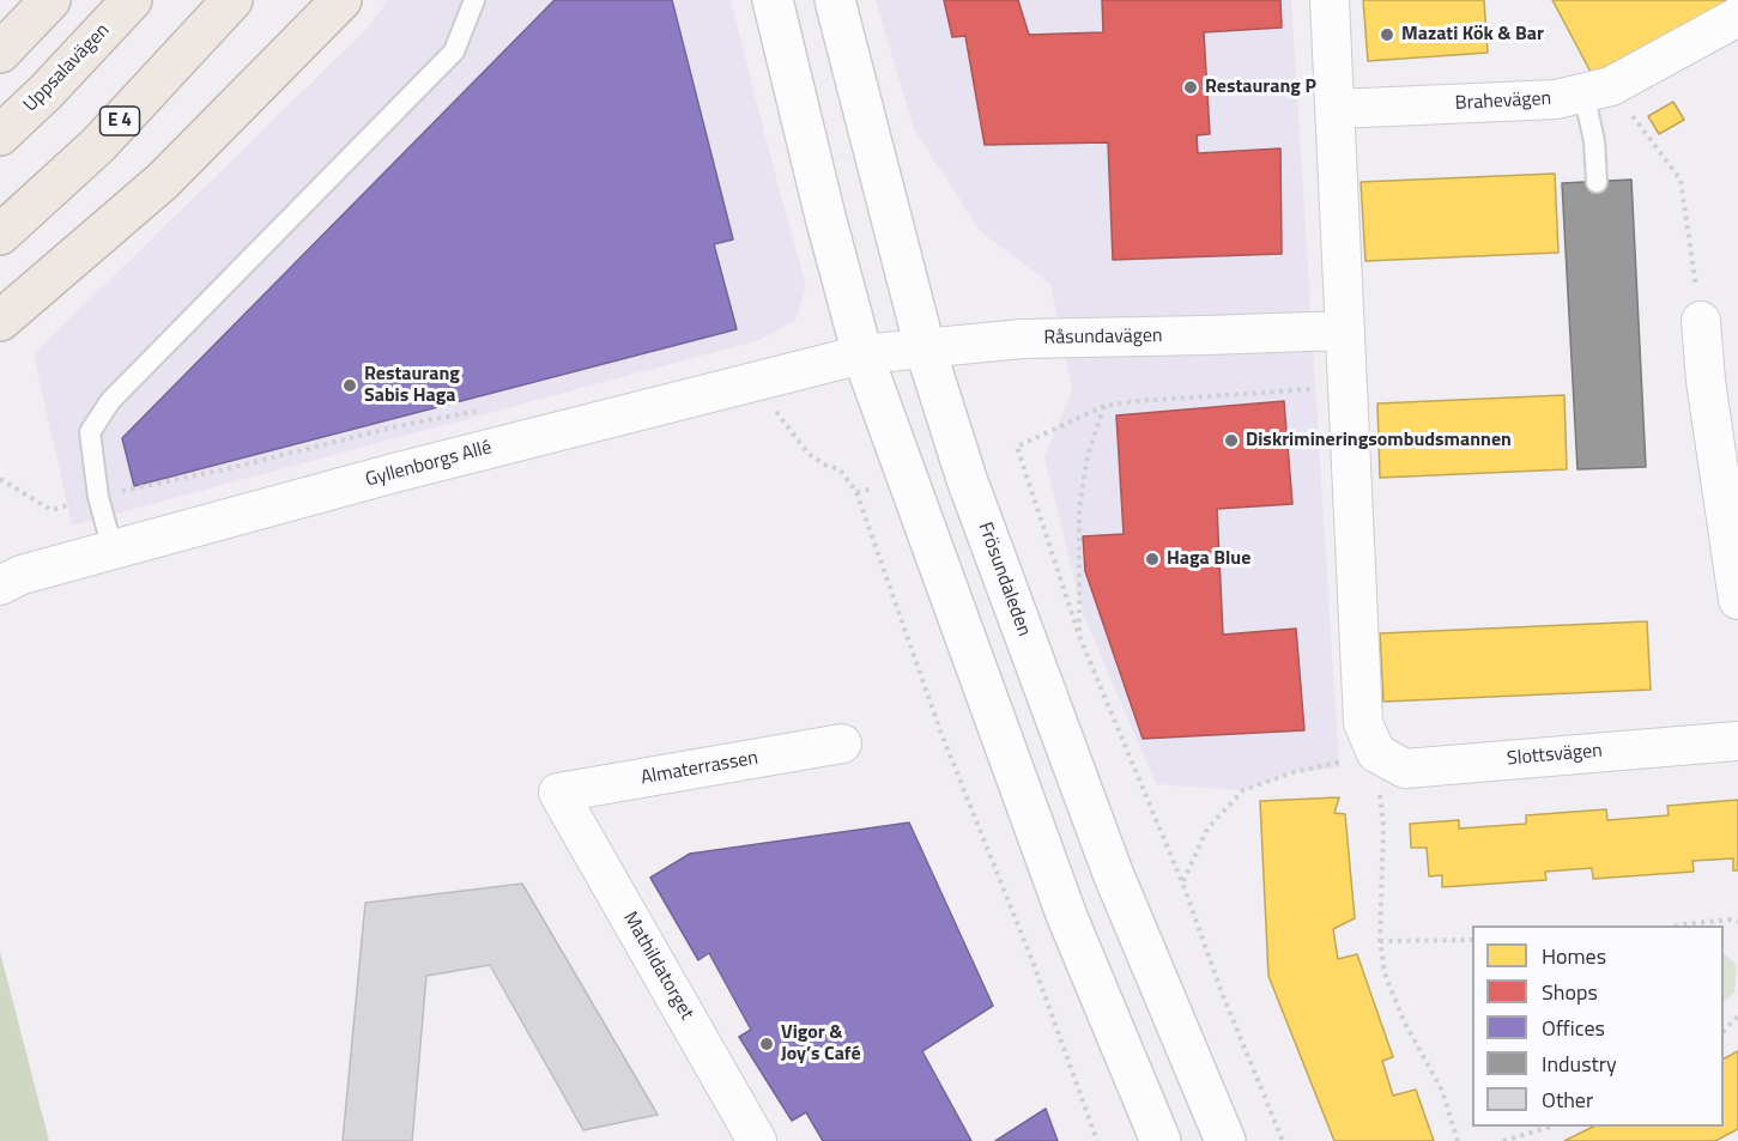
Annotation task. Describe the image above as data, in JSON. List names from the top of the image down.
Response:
{
  "streets": {
    "highway": ["Uppsalavägen", "E 4"],
    "main road": ["Frösundaleden"],
    "street": [
      "Brahevägen",
      "Råsundavägen",
      "Gyllenborgs Allé",
      "Slottsvägen",
      "Almaterrassen",
      "Mathildatorget"
    ]
  },
  "crossings": [
    ["Råsundavägen", "Gyllenborgs Allé"],
    ["Råsundavägen", "Frösundaleden"],
    ["Almaterrassen", "Mathildatorget"]
  ],
  "places": [
    "Mazati Kök & Bar",
    "Restaurang P",
    "Restaurang Sabis Haga",
    "Diskrimineringsombudsmannen",
    "Haga Blue",
    "Vigor & Joy’s Café"
  ],
  "legend": [
    "Homes",
    "Shops",
    "Offices",
    "Industry",
    "Other"
  ]
}
